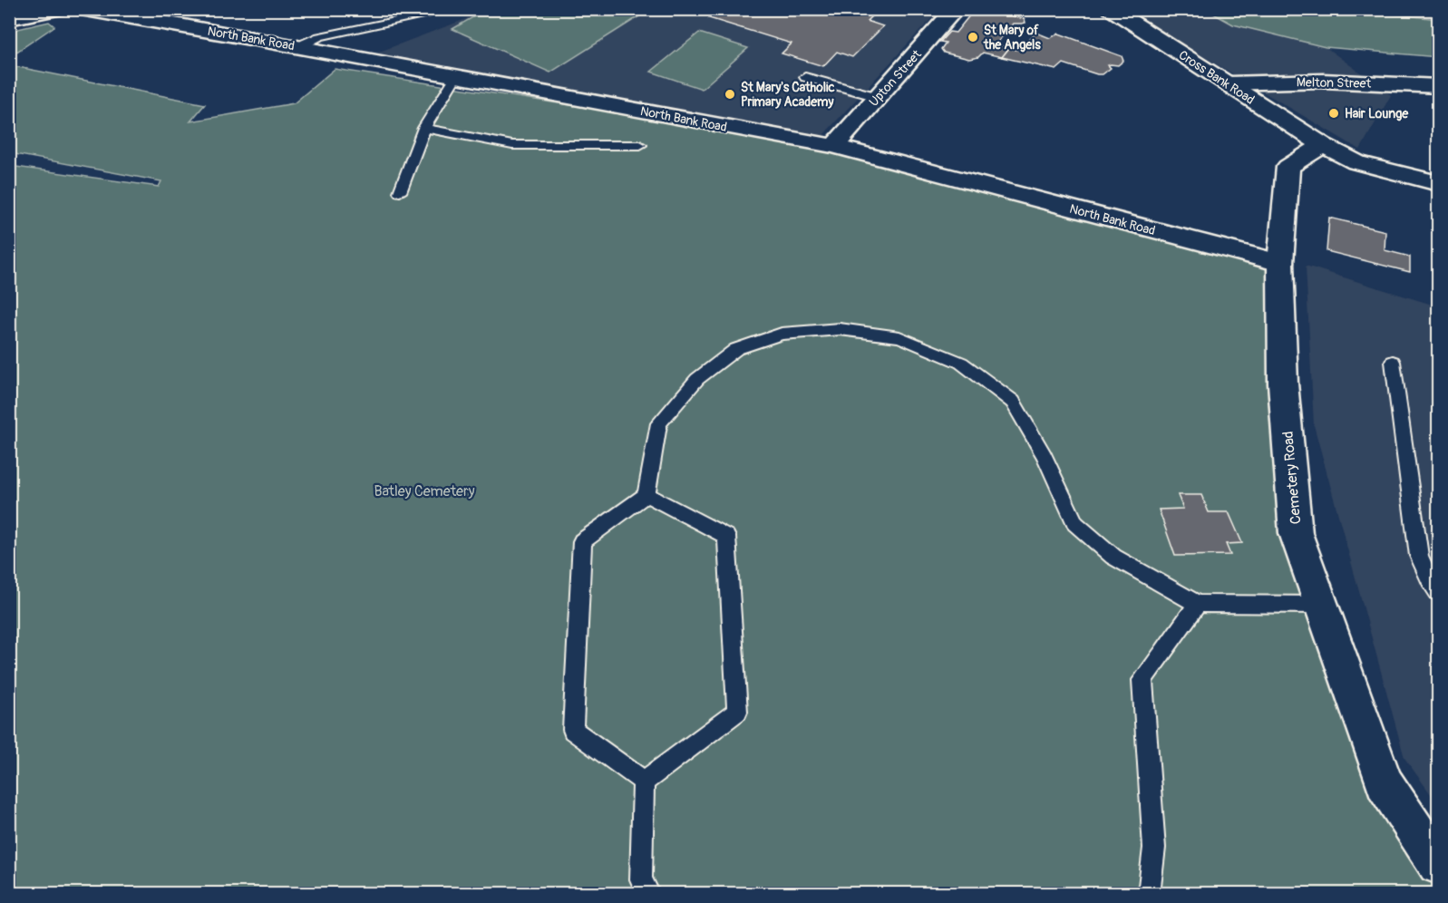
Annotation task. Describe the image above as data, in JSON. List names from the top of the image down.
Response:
{
  "streets": {
    "street": [
      "North Bank Road",
      "Cross Bank Road",
      "Upton Street",
      "Melton Street",
      "Cemetery Road"
    ]
  },
  "crossings": [
    ["North Bank Road", "Upton Street"],
    ["North Bank Road", "Cemetery Road"],
    ["Cross Bank Road", "Melton Street"],
    ["Cross Bank Road", "Cemetery Road"]
  ],
  "parks": ["Batley Cemetery"],
  "places": ["St Mary of the Angels", "St Mary's Catholic Primary Academy", "Hair Lounge"]
}
